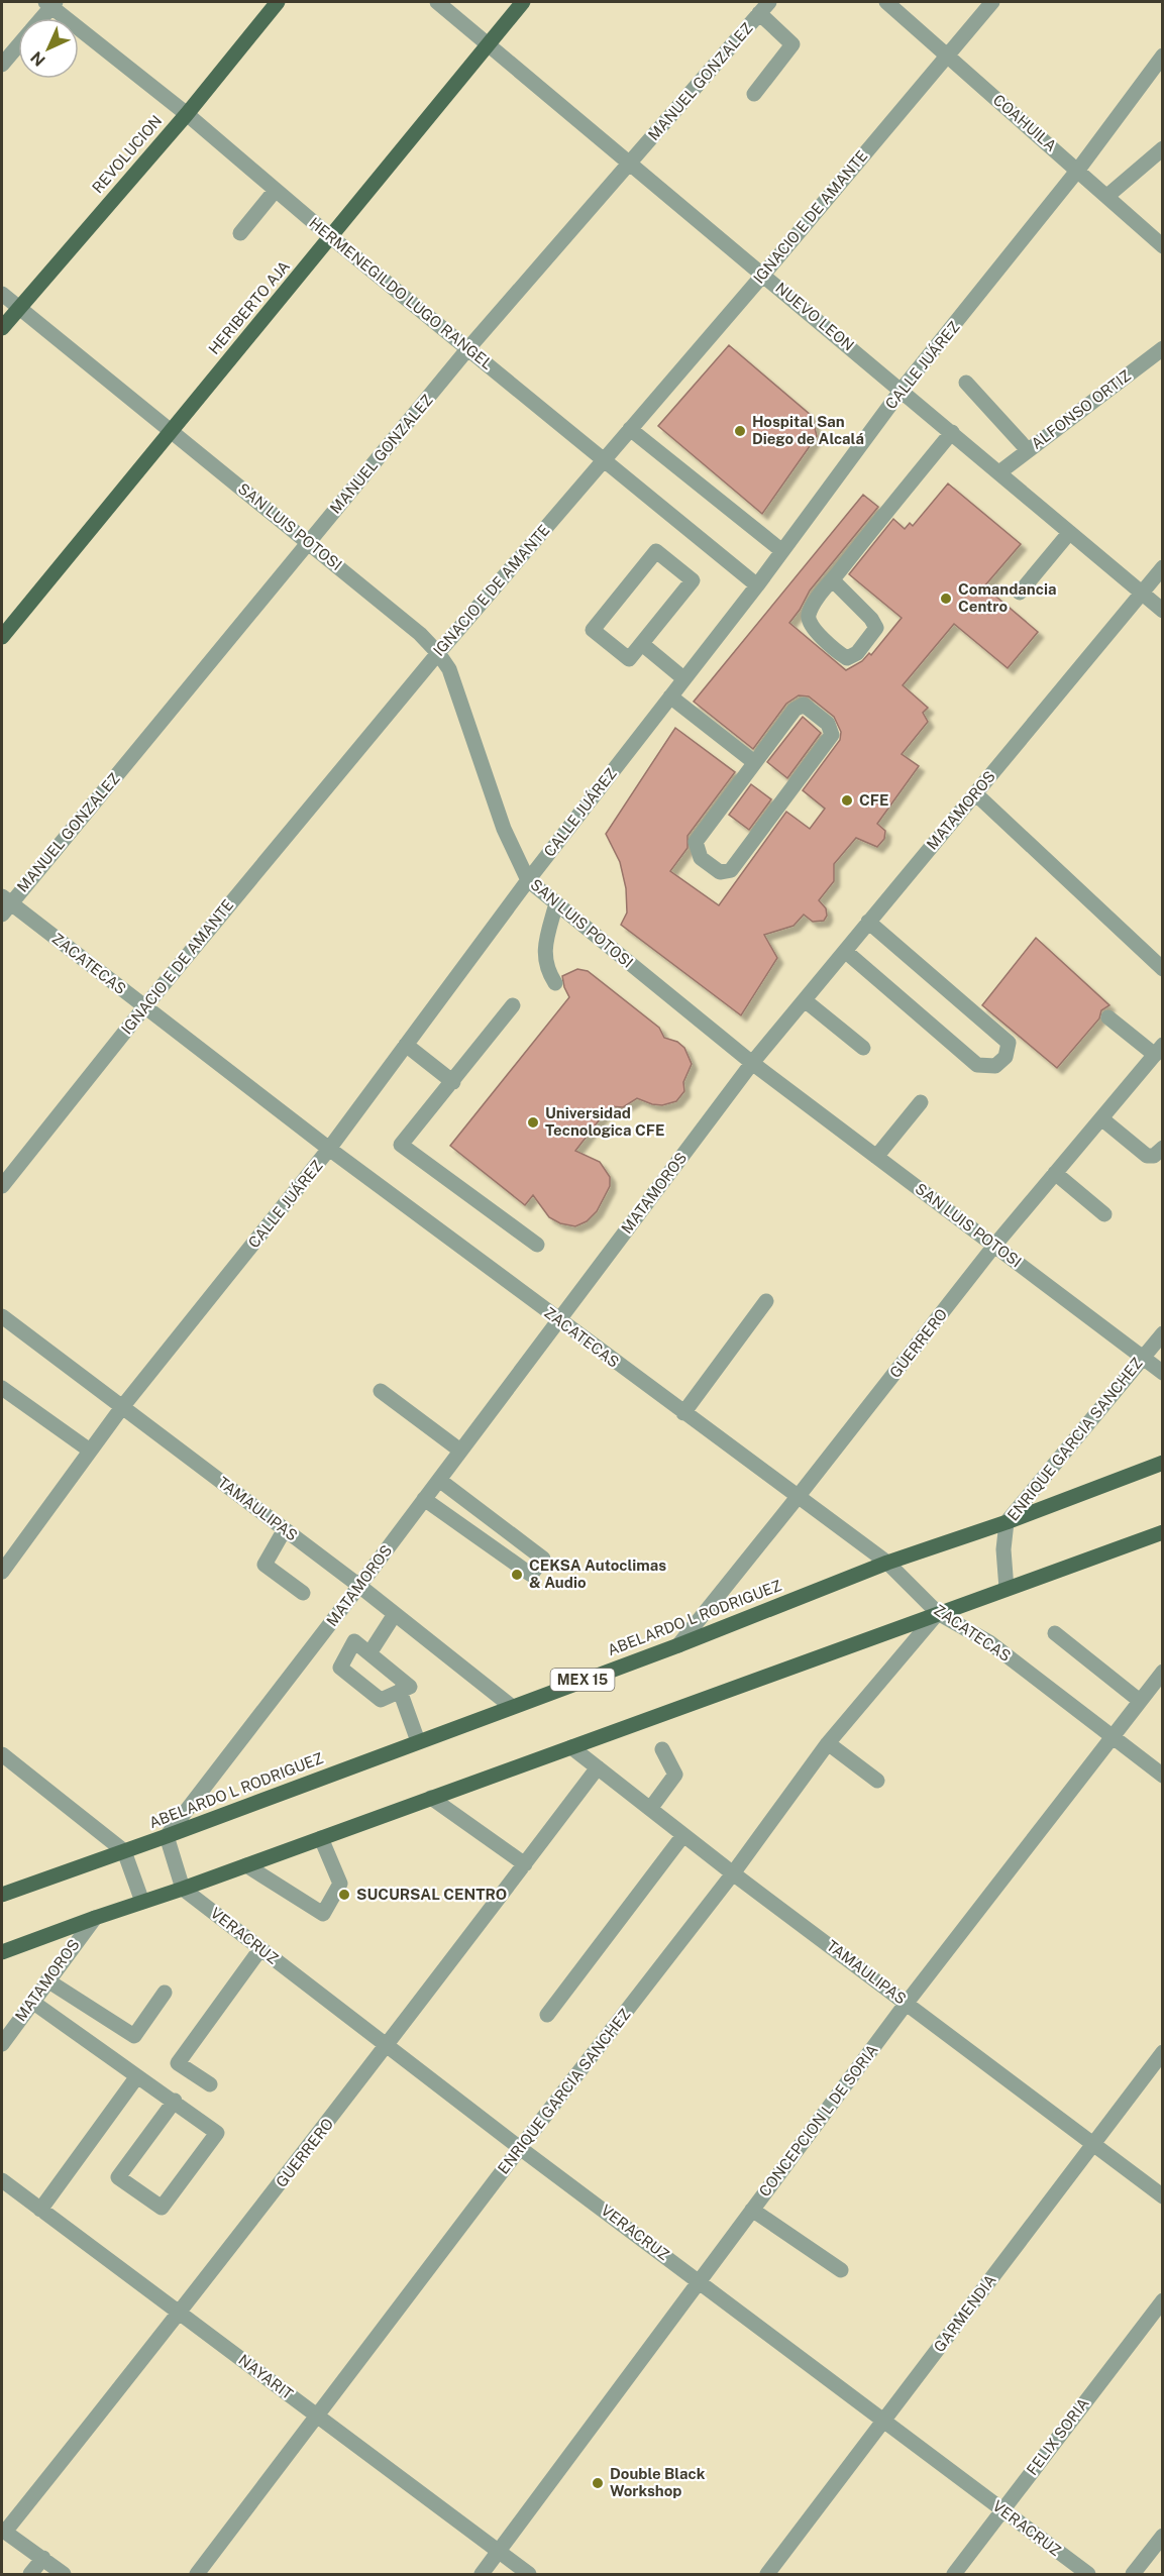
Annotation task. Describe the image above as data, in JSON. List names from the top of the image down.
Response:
{
  "streets": {
    "main road": [
      "REVOLUCION",
      "HERIBERTO AJA",
      "ABELARDO L RODRIGUEZ",
      "MEX 15"
    ],
    "street": [
      "MANUEL GONZALEZ",
      "COAHUILA",
      "IGNACIO E DE AMANTE",
      "HERMENEGILDO LUGO RANGEL",
      "NUEVO LEON",
      "CALLE JUÁREZ",
      "ALFONSO ORTIZ",
      "SAN LUIS POTOSI",
      "MATAMOROS",
      "ZACATECAS",
      "GUERRERO",
      "ENRIQUE GARCIA SANCHEZ",
      "TAMAULIPAS",
      "VERACRUZ",
      "CONCEPCION L DE SORIA",
      "GARMENDIA",
      "NAYARIT",
      "FELIX SORIA"
    ]
  },
  "crossings": [
    ["MANUEL GONZALEZ", "HERMENEGILDO LUGO RANGEL"],
    ["MANUEL GONZALEZ", "NUEVO LEON"],
    ["MANUEL GONZALEZ", "SAN LUIS POTOSI"],
    ["MANUEL GONZALEZ", "ZACATECAS"],
    ["COAHUILA", "IGNACIO E DE AMANTE"],
    ["COAHUILA", "CALLE JUÁREZ"],
    ["REVOLUCION", "HERMENEGILDO LUGO RANGEL"],
    ["REVOLUCION", "SAN LUIS POTOSI"],
    ["IGNACIO E DE AMANTE", "HERMENEGILDO LUGO RANGEL"],
    ["IGNACIO E DE AMANTE", "NUEVO LEON"],
    ["IGNACIO E DE AMANTE", "SAN LUIS POTOSI"],
    ["IGNACIO E DE AMANTE", "ZACATECAS"],
    ["HERMENEGILDO LUGO RANGEL", "HERIBERTO AJA"],
    ["HERMENEGILDO LUGO RANGEL", "CALLE JUÁREZ"],
    ["HERIBERTO AJA", "NUEVO LEON"],
    ["HERIBERTO AJA", "SAN LUIS POTOSI"],
    ["NUEVO LEON", "CALLE JUÁREZ"],
    ["NUEVO LEON", "ALFONSO ORTIZ"],
    ["NUEVO LEON", "MATAMOROS"],
    ["CALLE JUÁREZ", "SAN LUIS POTOSI"],
    ["CALLE JUÁREZ", "ZACATECAS"],
    ["CALLE JUÁREZ", "TAMAULIPAS"],
    ["SAN LUIS POTOSI", "MATAMOROS"],
    ["SAN LUIS POTOSI", "GUERRERO"],
    ["SAN LUIS POTOSI", "ENRIQUE GARCIA SANCHEZ"],
    ["MATAMOROS", "ZACATECAS"],
    ["MATAMOROS", "TAMAULIPAS"],
    ["MATAMOROS", "ABELARDO L RODRIGUEZ"],
    ["ZACATECAS", "GUERRERO"],
    ["ZACATECAS", "ENRIQUE GARCIA SANCHEZ"],
    ["ZACATECAS", "ABELARDO L RODRIGUEZ"],
    ["ZACATECAS", "CONCEPCION L DE SORIA"],
    ["GUERRERO", "TAMAULIPAS"],
    ["GUERRERO", "ABELARDO L RODRIGUEZ"],
    ["GUERRERO", "VERACRUZ"],
    ["GUERRERO", "NAYARIT"],
    ["ENRIQUE GARCIA SANCHEZ", "TAMAULIPAS"],
    ["ENRIQUE GARCIA SANCHEZ", "ABELARDO L RODRIGUEZ"],
    ["ENRIQUE GARCIA SANCHEZ", "VERACRUZ"],
    ["ENRIQUE GARCIA SANCHEZ", "NAYARIT"],
    ["TAMAULIPAS", "ABELARDO L RODRIGUEZ"],
    ["TAMAULIPAS", "CONCEPCION L DE SORIA"],
    ["TAMAULIPAS", "GARMENDIA"],
    ["VERACRUZ", "CONCEPCION L DE SORIA"],
    ["VERACRUZ", "GARMENDIA"],
    ["VERACRUZ", "FELIX SORIA"],
    ["CONCEPCION L DE SORIA", "NAYARIT"]
  ],
  "places": [
    "Hospital San Diego de Alcalá",
    "Comandancia Centro",
    "CFE",
    "Universidad Tecnologica CFE",
    "CEKSA Autoclimas & Audio",
    "SUCURSAL CENTRO",
    "Double Black Workshop"
  ],
  "north": "bottom left"
}
